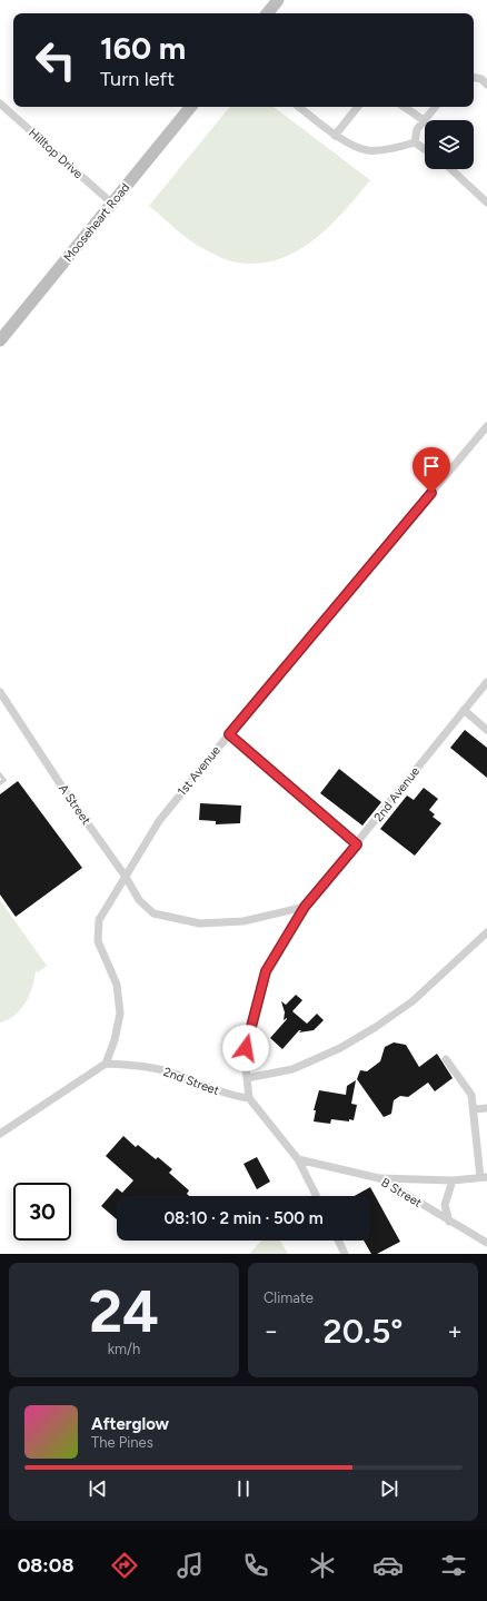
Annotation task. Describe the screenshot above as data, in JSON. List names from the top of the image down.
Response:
{
  "streets": {
    "main road": ["Mooseheart Road"],
    "street": [
      "Hilltop Drive",
      "1st Avenue",
      "2nd Avenue",
      "A Street",
      "2nd Street",
      "B Street"
    ]
  },
  "crossings": [
    ["Hilltop Drive", "Mooseheart Road"],
    ["1st Avenue", "A Street"],
    ["1st Avenue", "2nd Street"],
    ["2nd Avenue", "A Street"]
  ],
  "page": {
    "turn": ["160 m", "Turn left"],
    "limit": "30",
    "trip": "08:10 · 2 min · 500 m",
    "tile": [
      ["24", "km/h"],
      "Climate"
    ],
    "heat": ["−", "20.5°", "+"],
    "song": ["Afterglow", "The Pines"],
    "tabs": "08:08"
  }
}
